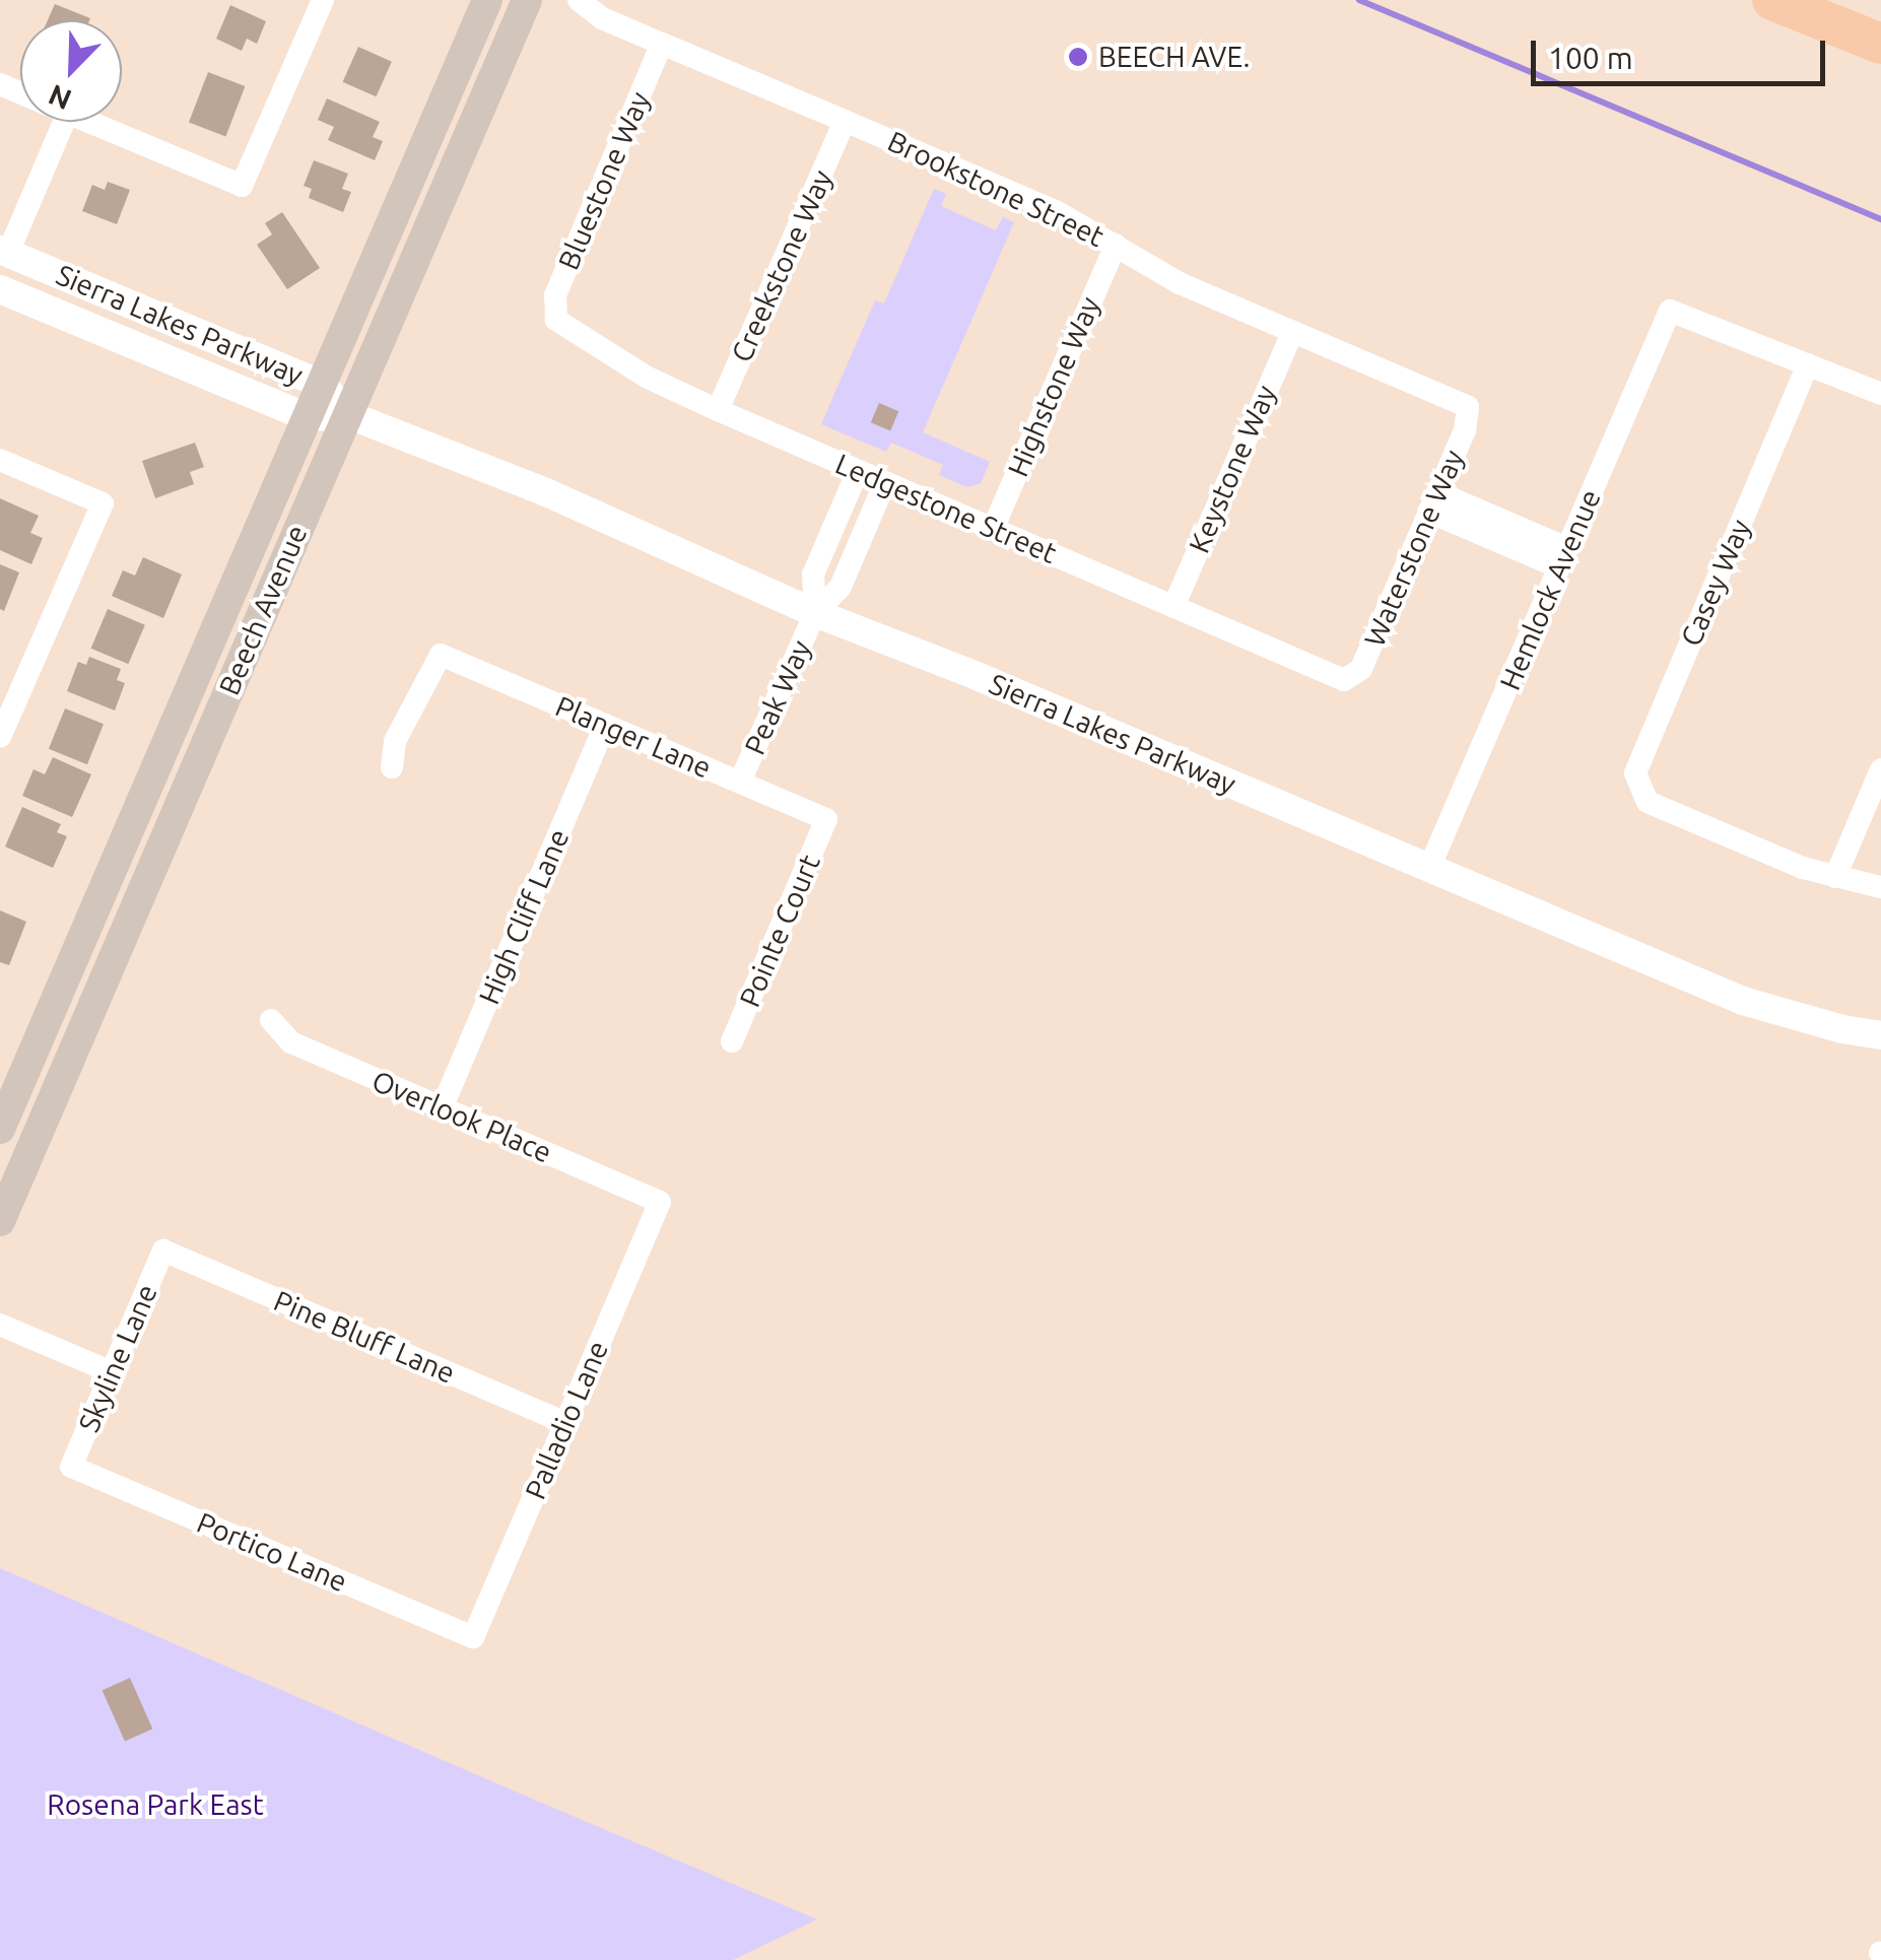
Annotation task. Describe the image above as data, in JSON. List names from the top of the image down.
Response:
{
  "streets": {
    "main road": ["Beech Avenue"],
    "street": [
      "Bluestone Way",
      "Brookstone Street",
      "Creekstone Way",
      "Sierra Lakes Parkway",
      "Highstone Way",
      "Keystone Way",
      "Ledgestone Street",
      "Waterstone Way",
      "Casey Way",
      "Hemlock Avenue",
      "Peak Way",
      "Planger Lane",
      "High Cliff Lane",
      "Pointe Court",
      "Overlook Place",
      "Pine Bluff Lane",
      "Skyline Lane",
      "Palladio Lane",
      "Portico Lane"
    ]
  },
  "crossings": [
    ["Bluestone Way", "Brookstone Street"],
    ["Bluestone Way", "Ledgestone Street"],
    ["Brookstone Street", "Creekstone Way"],
    ["Brookstone Street", "Highstone Way"],
    ["Brookstone Street", "Keystone Way"],
    ["Brookstone Street", "Waterstone Way"],
    ["Creekstone Way", "Ledgestone Street"],
    ["Sierra Lakes Parkway", "Hemlock Avenue"],
    ["Sierra Lakes Parkway", "Beech Avenue"],
    ["Sierra Lakes Parkway", "Peak Way"],
    ["Highstone Way", "Ledgestone Street"],
    ["Keystone Way", "Ledgestone Street"],
    ["Ledgestone Street", "Waterstone Way"],
    ["Ledgestone Street", "Peak Way"],
    ["Casey Way", "Hemlock Avenue"],
    ["Peak Way", "Planger Lane"],
    ["Planger Lane", "High Cliff Lane"],
    ["Planger Lane", "Pointe Court"],
    ["High Cliff Lane", "Overlook Place"],
    ["Overlook Place", "Palladio Lane"],
    ["Pine Bluff Lane", "Skyline Lane"],
    ["Pine Bluff Lane", "Palladio Lane"],
    ["Skyline Lane", "Portico Lane"],
    ["Palladio Lane", "Portico Lane"]
  ],
  "parks": ["Rosena Park East"],
  "places": ["BEECH AVE."],
  "scale_bar": "100 m",
  "north": "bottom left"
}
